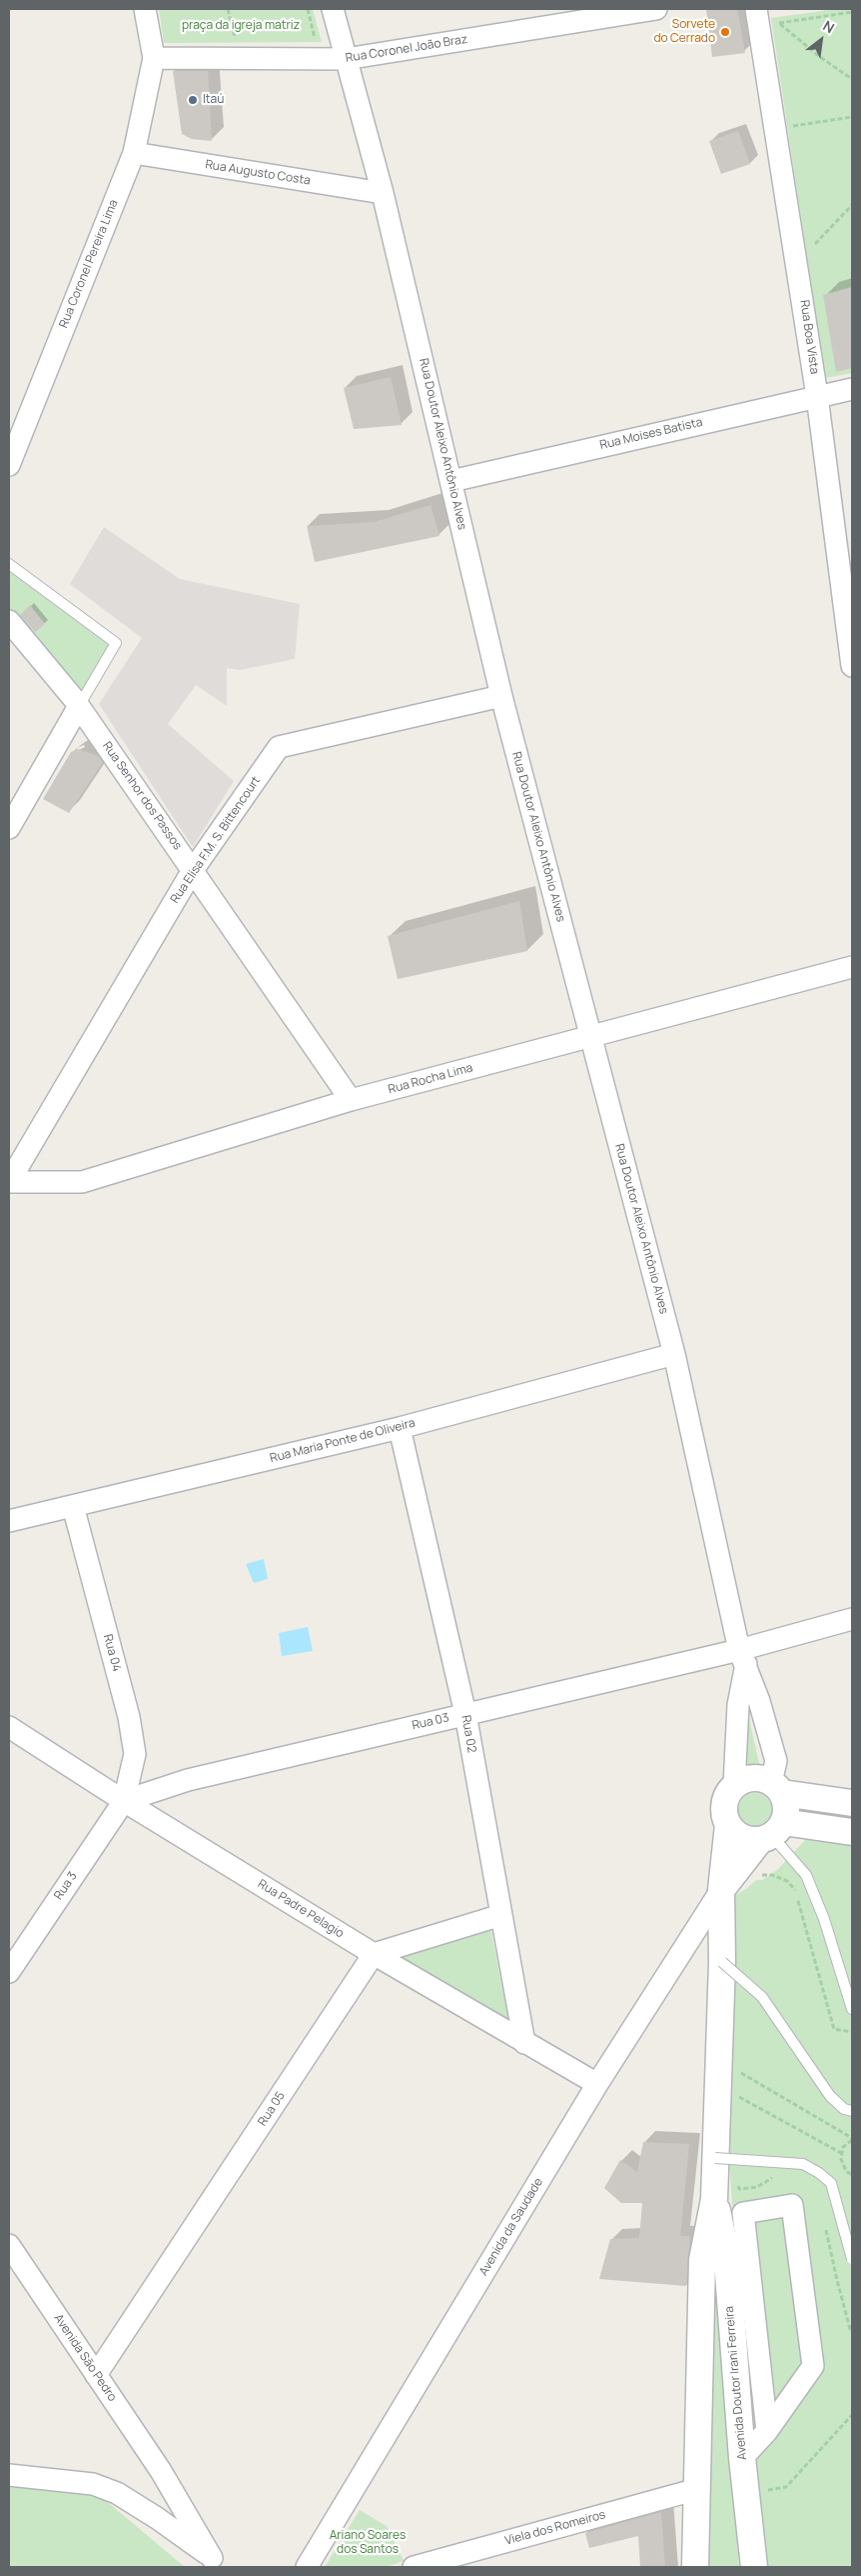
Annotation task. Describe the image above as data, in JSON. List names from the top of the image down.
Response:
{
  "streets": {
    "street": [
      "Rua Coronel João Braz",
      "Rua Augusto Costa",
      "Rua Coronel Pereira Lima",
      "Rua Boa Vista",
      "Rua Moises Batista",
      "Rua Doutor Aleixo Antônio Alves",
      "Rua Senhor dos Passos",
      "Rua Elisa F.M. S. Bittencourt",
      "Rua Rocha Lima",
      "Rua Maria Ponte de Oliveira",
      "Rua 04",
      "Rua 03",
      "Rua 02",
      "Rua 3",
      "Rua Padre Pelagio",
      "Rua 05",
      "Avenida da Saudade",
      "Avenida São Pedro",
      "Avenida Doutor Irani Ferreira",
      "Viela dos Romeiros"
    ]
  },
  "crossings": [
    ["Rua Coronel João Braz", "Rua Coronel Pereira Lima"],
    ["Rua Coronel João Braz", "Rua Doutor Aleixo Antônio Alves"],
    ["Rua Augusto Costa", "Rua Coronel Pereira Lima"],
    ["Rua Augusto Costa", "Rua Doutor Aleixo Antônio Alves"],
    ["Rua Boa Vista", "Rua Moises Batista"],
    ["Rua Moises Batista", "Rua Doutor Aleixo Antônio Alves"],
    ["Rua Doutor Aleixo Antônio Alves", "Rua Elisa F.M. S. Bittencourt"],
    ["Rua Doutor Aleixo Antônio Alves", "Rua Rocha Lima"],
    ["Rua Doutor Aleixo Antônio Alves", "Rua Maria Ponte de Oliveira"],
    ["Rua Doutor Aleixo Antônio Alves", "Rua 03"],
    ["Rua Doutor Aleixo Antônio Alves", "Avenida Doutor Irani Ferreira"],
    ["Rua Senhor dos Passos", "Rua Elisa F.M. S. Bittencourt"],
    ["Rua Senhor dos Passos", "Rua Rocha Lima"],
    ["Rua Elisa F.M. S. Bittencourt", "Rua Rocha Lima"],
    ["Rua Maria Ponte de Oliveira", "Rua 04"],
    ["Rua Maria Ponte de Oliveira", "Rua 02"],
    ["Rua 04", "Rua 03"],
    ["Rua 04", "Rua 3"],
    ["Rua 04", "Rua Padre Pelagio"],
    ["Rua 03", "Rua 02"],
    ["Rua 03", "Rua 3"],
    ["Rua 03", "Rua Padre Pelagio"],
    ["Rua 02", "Rua Padre Pelagio"],
    ["Rua 3", "Rua Padre Pelagio"],
    ["Rua Padre Pelagio", "Rua 05"],
    ["Rua Padre Pelagio", "Avenida da Saudade"],
    ["Rua 05", "Avenida São Pedro"],
    ["Avenida da Saudade", "Avenida Doutor Irani Ferreira"],
    ["Avenida Doutor Irani Ferreira", "Viela dos Romeiros"]
  ],
  "parks": ["praça da igreja matriz", "Ariano Soares dos Santos"],
  "places": ["Sorvete do Cerrado", "Itaú"],
  "north": "top right"
}
